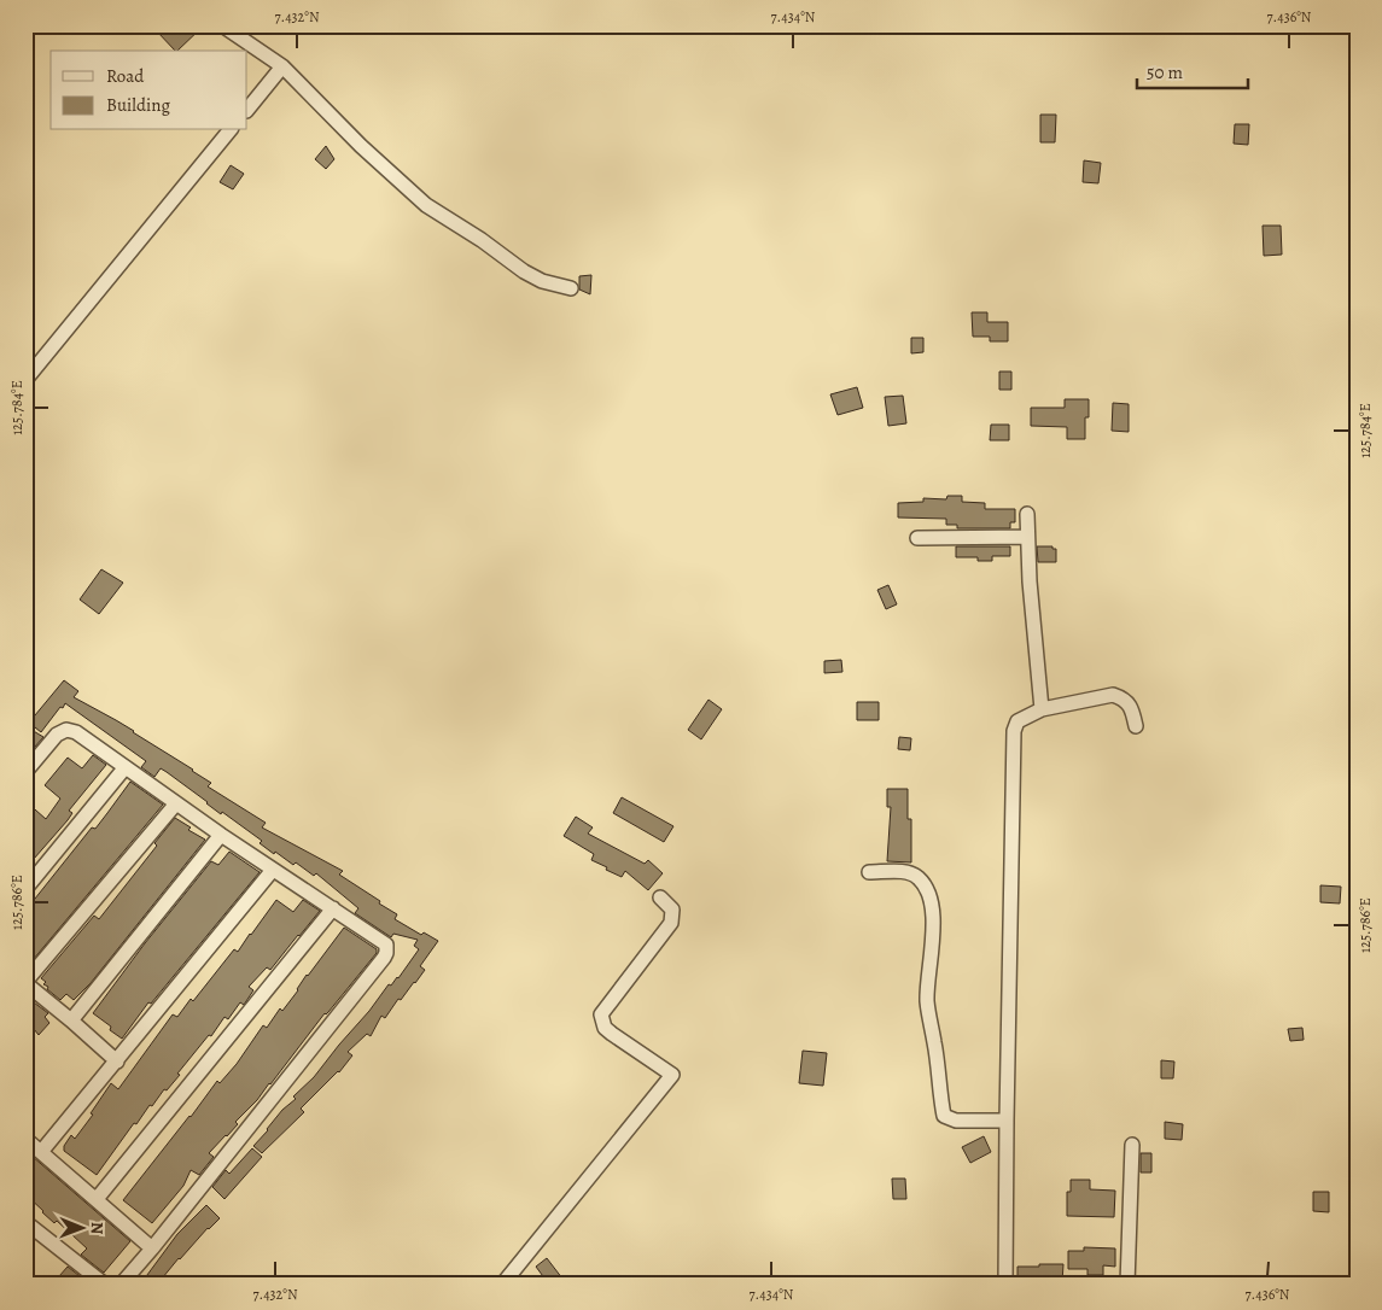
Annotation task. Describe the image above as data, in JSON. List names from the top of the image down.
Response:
{
  "legend": ["Road", "Building"],
  "scale_bar": "50 m",
  "north": "right",
  "coordinates": [
    "7.432°N",
    "7.434°N",
    "7.436°N",
    "125.784°E",
    "125.786°E"
  ]
}
